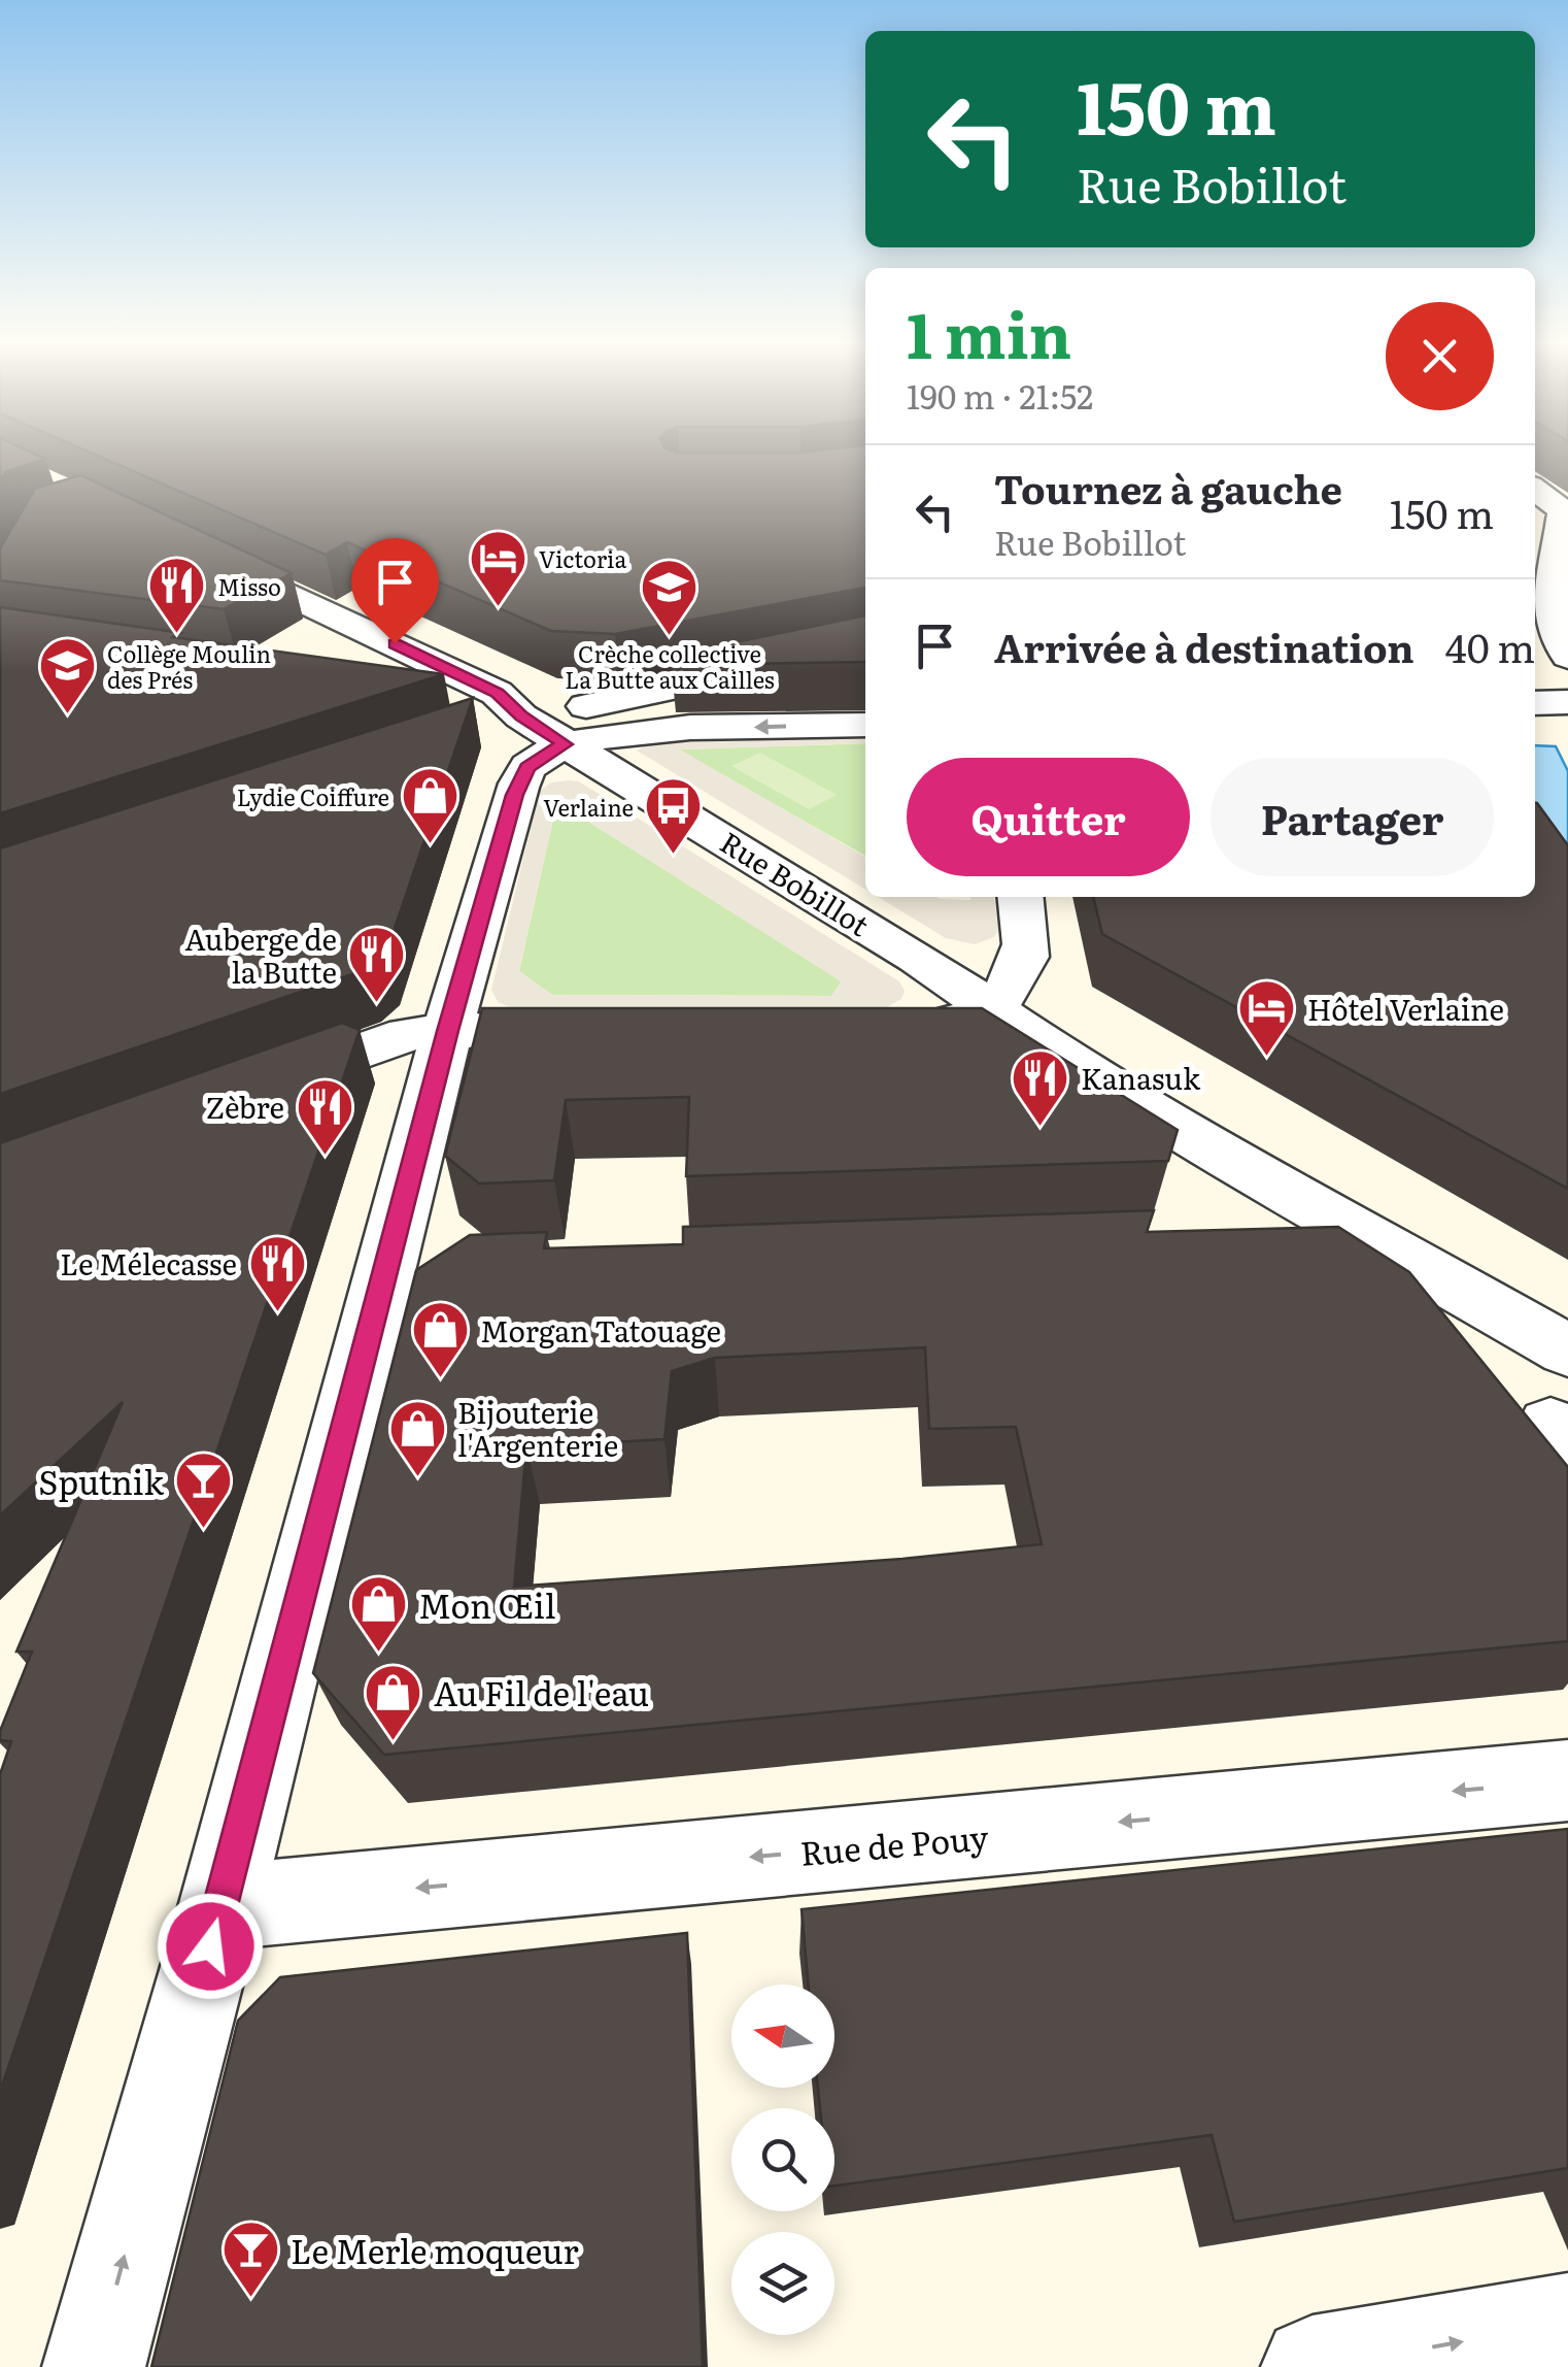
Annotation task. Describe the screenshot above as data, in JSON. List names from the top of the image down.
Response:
{
  "streets": {
    "street": ["Rue Bobillot", "Rue de Pouy"]
  },
  "one_way": ["Rue de Pouy"],
  "places": {
    "hotel": ["Victoria", "Hôtel Verlaine"],
    "restaurant": [
      "Misso",
      "Auberge de la Butte",
      "Kanasuk",
      "Zèbre",
      "Le Mélecasse"
    ],
    "school or university": ["Crèche collective La Butte aux Cailles", "Collège Moulin des Prés"],
    "shop": [
      "Lydie Coiffure",
      "Morgan Tatouage",
      "Bijouterie l'Argenterie",
      "Mon Œil",
      "Au Fil de l'eau"
    ],
    "bus stop": ["Verlaine"],
    "bar": ["Sputnik", "Le Merle moqueur"]
  },
  "north": "left",
  "page": {
    "turn": ["150 m", "Rue Bobillot"],
    "heading": ["1 min", "190 m · 21:52"],
    "list": [
      {
        "name": "Tournez à gauche",
        "note": "Rue Bobillot",
        "value": "150 m"
      },
      {
        "name": "Arrivée à destination",
        "value": "40 m"
      }
    ],
    "buttons": ["Quitter", "Partager"]
  }
}
